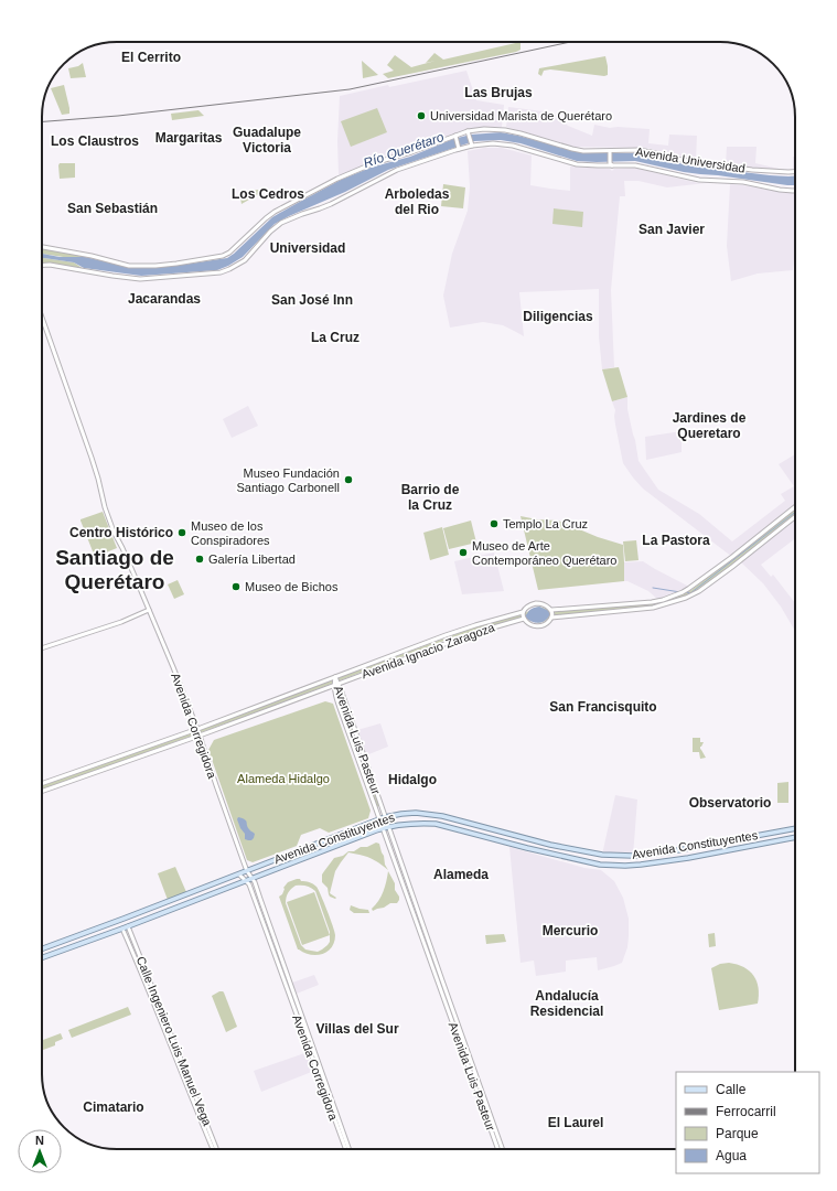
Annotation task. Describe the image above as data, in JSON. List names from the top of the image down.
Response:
{
  "streets": {
    "main road": [
      "Avenida Universidad",
      "Avenida Ignacio Zaragoza",
      "Avenida Corregidora",
      "Avenida Luis Pasteur",
      "Avenida Constituyentes",
      "Calle Ingeniero Luis Manuel Vega"
    ]
  },
  "crossings": [
    ["Avenida Ignacio Zaragoza", "Avenida Corregidora"],
    ["Avenida Ignacio Zaragoza", "Avenida Luis Pasteur"],
    ["Avenida Corregidora", "Avenida Constituyentes"],
    ["Avenida Luis Pasteur", "Avenida Constituyentes"],
    ["Avenida Constituyentes", "Calle Ingeniero Luis Manuel Vega"]
  ],
  "districts": [
    "El Cerrito",
    "Las Brujas",
    "Guadalupe Victoria",
    "Margaritas",
    "Los Claustros",
    "Los Cedros",
    "Arboledas del Rio",
    "San Sebastián",
    "San Javier",
    "Universidad",
    "Jacarandas",
    "San José Inn",
    "Diligencias",
    "La Cruz",
    "Jardines de Queretaro",
    "Barrio de la Cruz",
    "Centro Histórico",
    "La Pastora",
    "Santiago de Querétaro",
    "San Francisquito",
    "Hidalgo",
    "Observatorio",
    "Alameda",
    "Mercurio",
    "Andalucía Residencial",
    "Villas del Sur",
    "Cimatario",
    "El Laurel"
  ],
  "water": ["Río Querétaro"],
  "parks": ["Alameda Hidalgo"],
  "places": [
    "Universidad Marista de Querétaro",
    "Museo Fundación Santiago Carbonell",
    "Templo La Cruz",
    "Museo de los Conspiradores",
    "Museo de Arte Contemporáneo Querétaro",
    "Galería Libertad",
    "Museo de Bichos"
  ],
  "legend": [
    "Calle",
    "Ferrocarril",
    "Parque",
    "Agua"
  ],
  "north": "top"
}
